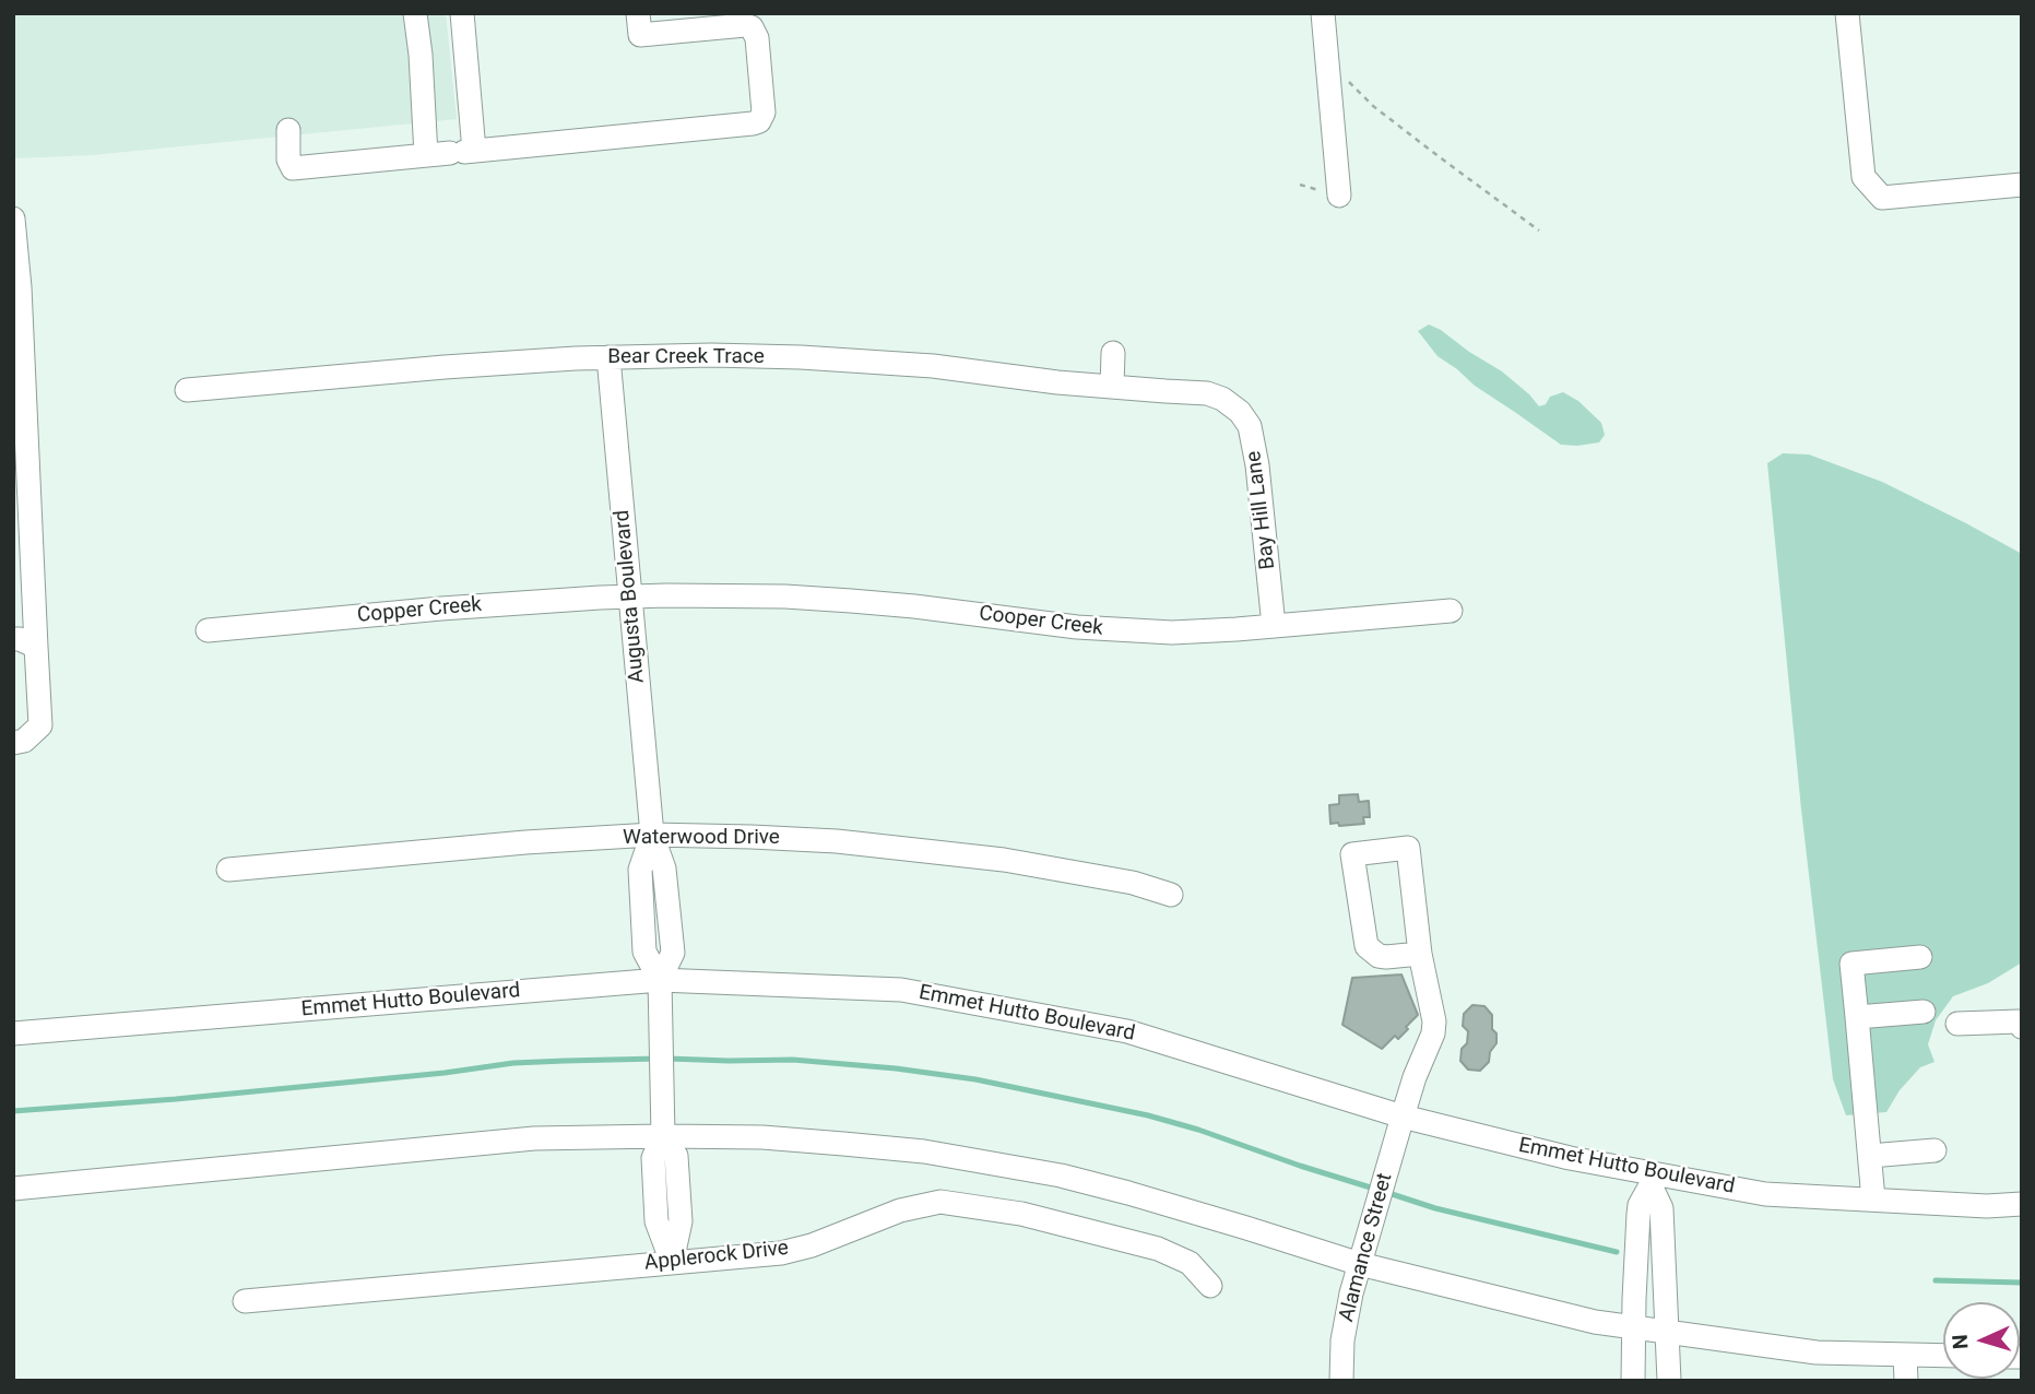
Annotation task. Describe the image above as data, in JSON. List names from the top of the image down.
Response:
{
  "streets": {
    "street": [
      "Bear Creek Trace",
      "Bay Hill Lane",
      "Augusta Boulevard",
      "Copper Creek",
      "Cooper Creek",
      "Waterwood Drive",
      "Emmet Hutto Boulevard",
      "Alamance Street",
      "Applerock Drive"
    ]
  },
  "crossings": [
    ["Bear Creek Trace", "Bay Hill Lane"],
    ["Bear Creek Trace", "Augusta Boulevard"],
    ["Bay Hill Lane", "Cooper Creek"],
    ["Augusta Boulevard", "Copper Creek"],
    ["Augusta Boulevard", "Cooper Creek"],
    ["Augusta Boulevard", "Waterwood Drive"],
    ["Augusta Boulevard", "Emmet Hutto Boulevard"],
    ["Augusta Boulevard", "Applerock Drive"],
    ["Copper Creek", "Cooper Creek"],
    ["Emmet Hutto Boulevard", "Alamance Street"]
  ],
  "north": "left"
}
